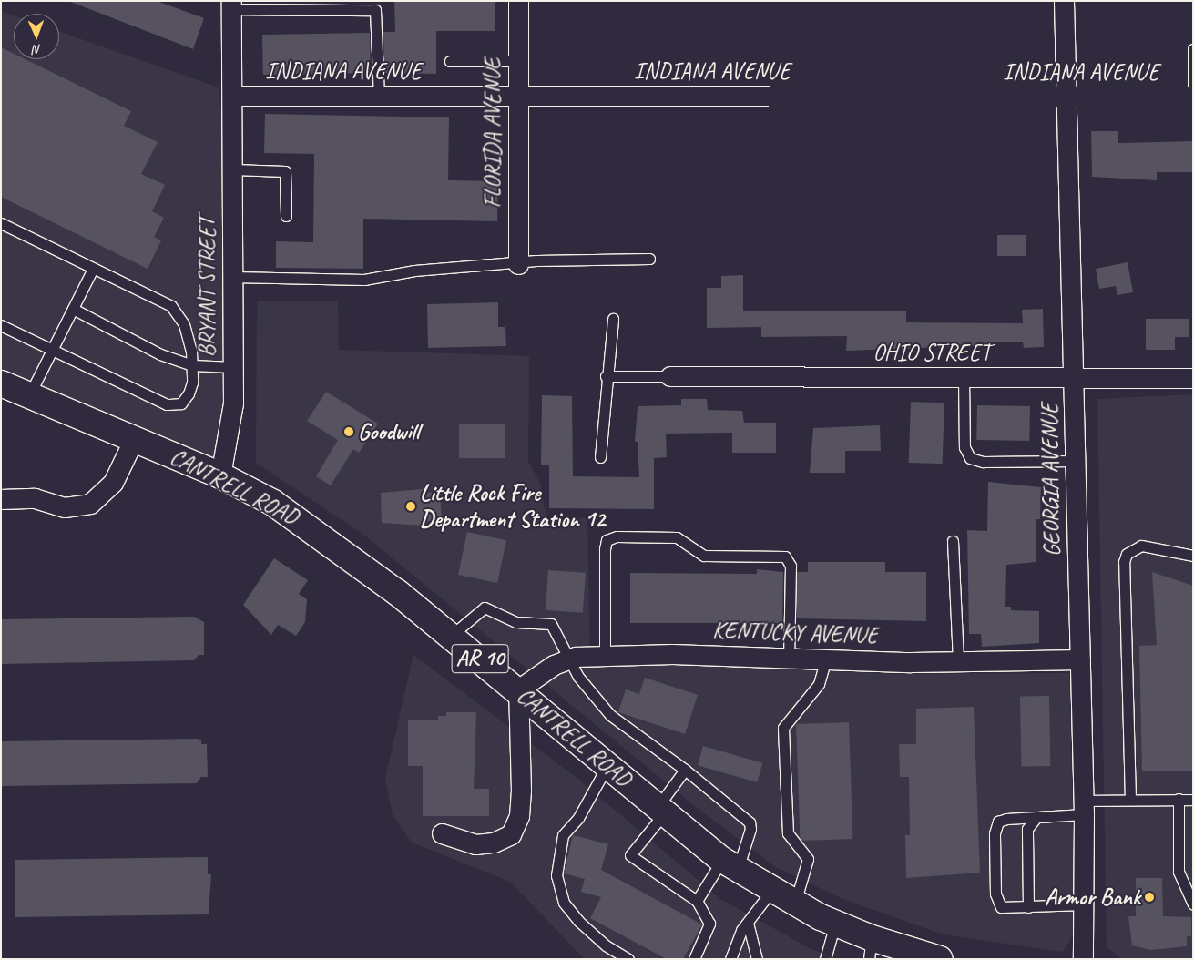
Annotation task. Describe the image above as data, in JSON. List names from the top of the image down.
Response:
{
  "streets": {
    "main road": ["CANTRELL ROAD", "AR 10"],
    "street": [
      "INDIANA AVENUE",
      "FLORIDA AVENUE",
      "BRYANT STREET",
      "OHIO STREET",
      "GEORGIA AVENUE",
      "KENTUCKY AVENUE"
    ]
  },
  "crossings": [
    ["INDIANA AVENUE", "FLORIDA AVENUE"],
    ["INDIANA AVENUE", "BRYANT STREET"],
    ["INDIANA AVENUE", "GEORGIA AVENUE"],
    ["BRYANT STREET", "CANTRELL ROAD"],
    ["OHIO STREET", "GEORGIA AVENUE"],
    ["GEORGIA AVENUE", "KENTUCKY AVENUE"],
    ["CANTRELL ROAD", "KENTUCKY AVENUE"]
  ],
  "places": ["Goodwill", "Little Rock Fire Department Station 12", "Armor Bank"],
  "north": "bottom"
}
